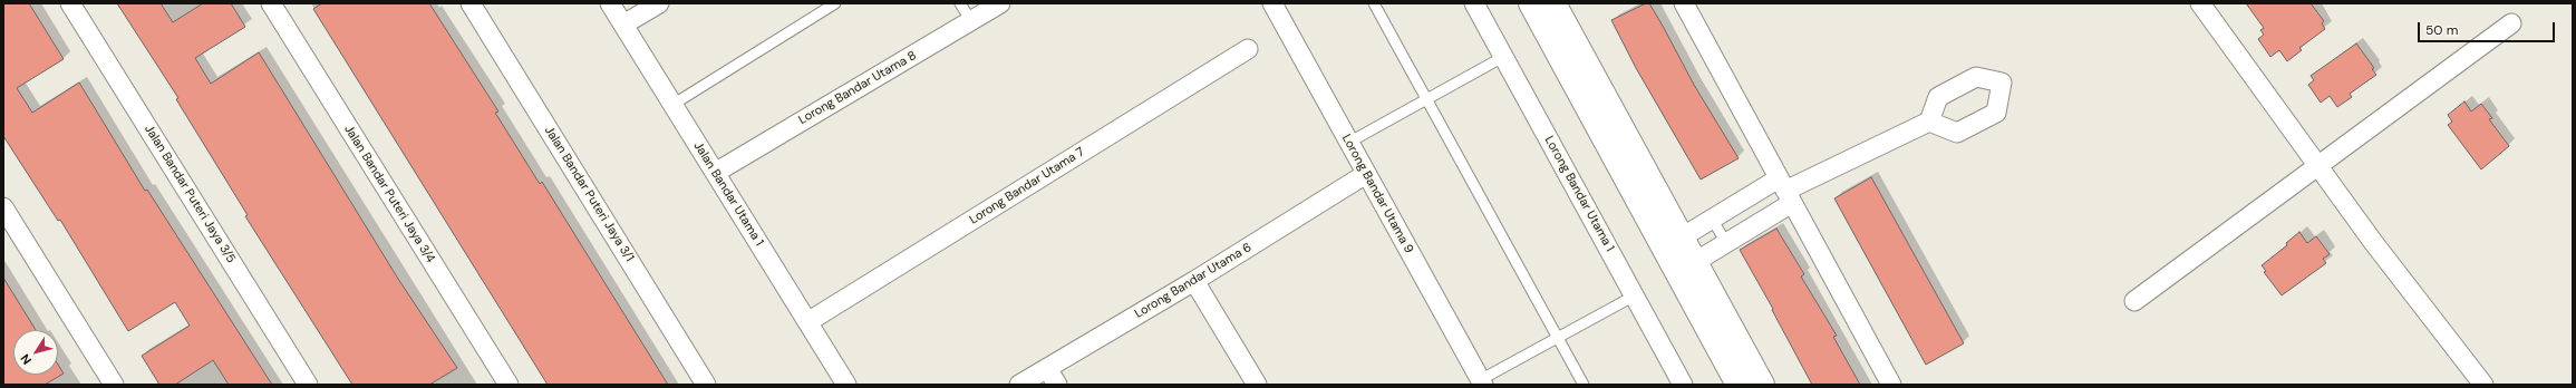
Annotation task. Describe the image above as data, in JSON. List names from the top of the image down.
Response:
{
  "streets": {
    "street": [
      "Lorong Bandar Utama 8",
      "Lorong Bandar Utama 7",
      "Jalan Bandar Puteri Jaya 3/5",
      "Jalan Bandar Puteri Jaya 3/4",
      "Jalan Bandar Puteri Jaya 3/1",
      "Jalan Bandar Utama 1",
      "Lorong Bandar Utama 9",
      "Lorong Bandar Utama 1",
      "Lorong Bandar Utama 6"
    ]
  },
  "crossings": [
    ["Lorong Bandar Utama 8", "Jalan Bandar Utama 1"],
    ["Lorong Bandar Utama 7", "Jalan Bandar Utama 1"],
    ["Lorong Bandar Utama 9", "Lorong Bandar Utama 6"]
  ],
  "scale_bar": "50 m",
  "north": "bottom left"
}
